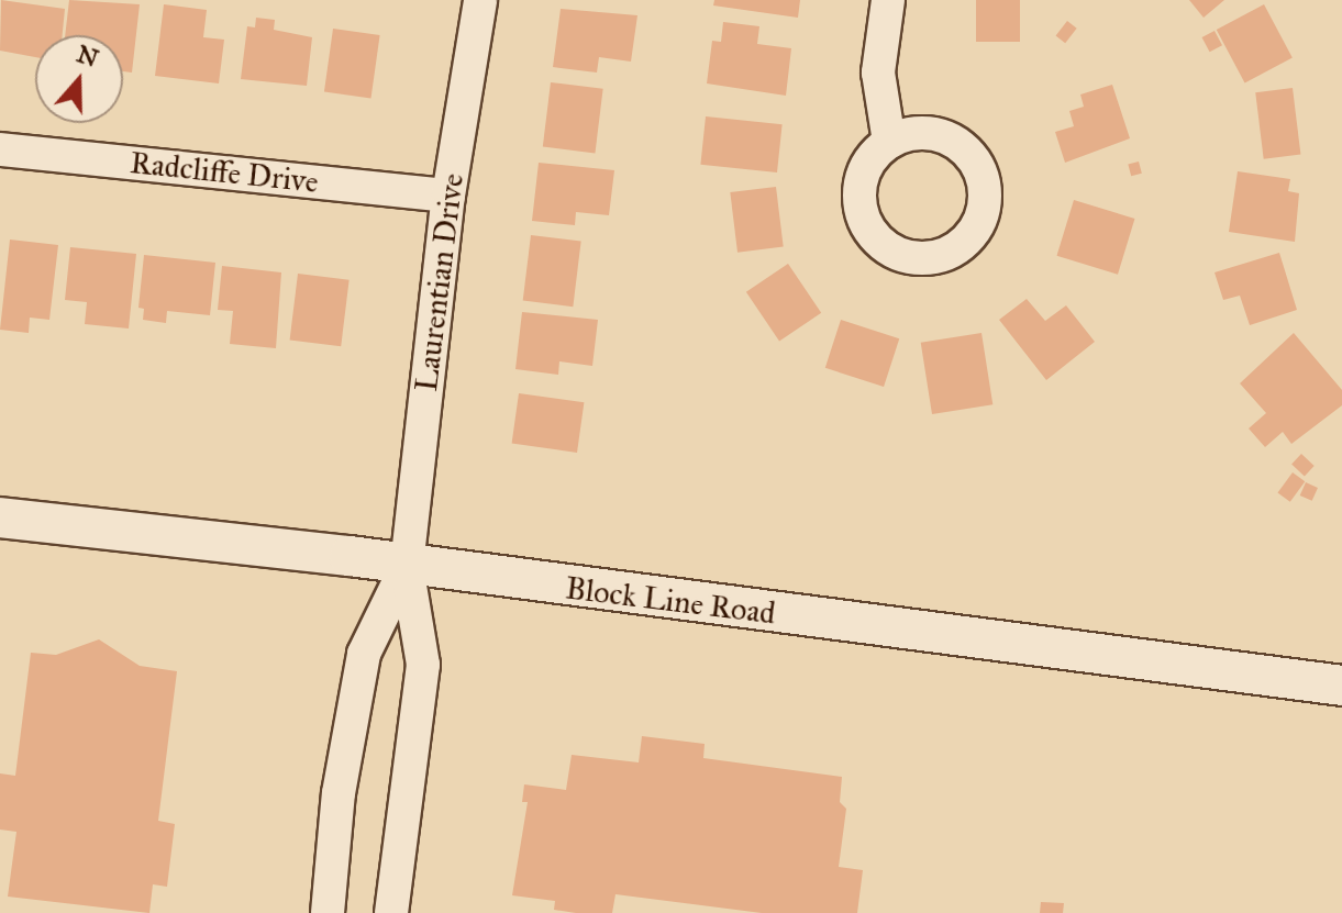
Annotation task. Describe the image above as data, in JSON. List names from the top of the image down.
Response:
{
  "streets": {
    "street": ["Radcliffe Drive", "Laurentian Drive", "Block Line Road"]
  },
  "crossings": [
    ["Radcliffe Drive", "Laurentian Drive"],
    ["Laurentian Drive", "Block Line Road"]
  ],
  "north": "top"
}
